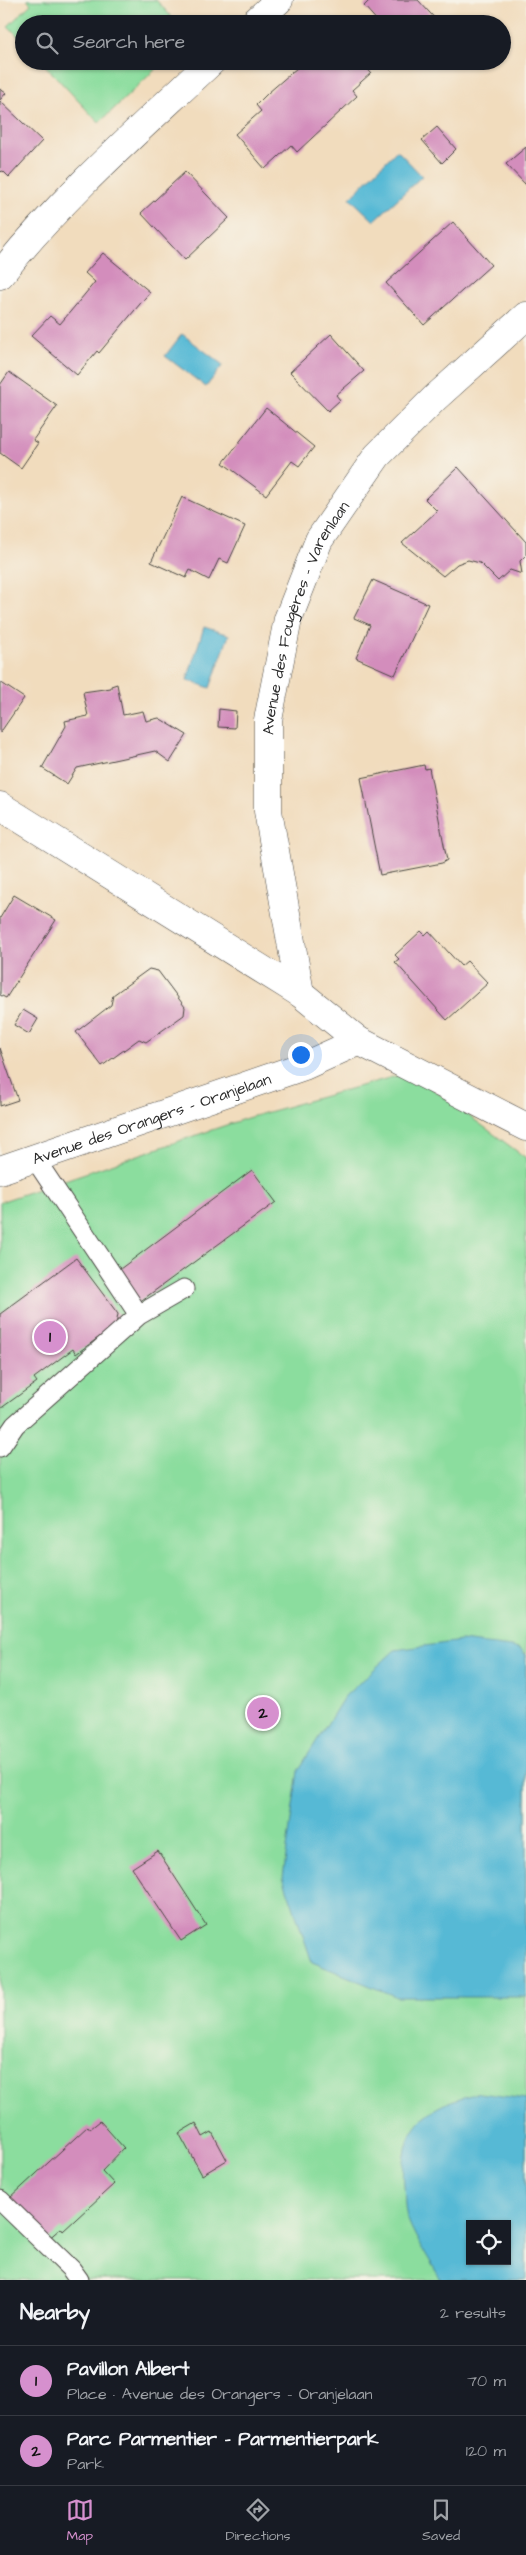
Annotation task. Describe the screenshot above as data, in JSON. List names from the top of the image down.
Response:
{
  "streets": {
    "street": ["Avenue des Fougères - Varenlaan", "Avenue des Orangers - Oranjelaan"]
  },
  "page": {
    "search": "Search here",
    "pins": ["1", "2"],
    "heading": ["Nearby", "2 results"],
    "list": [
      {
        "mark": "1",
        "name": "Pavillon Albert",
        "note": "Place · Avenue des Orangers - Oranjelaan",
        "value": "70 m"
      },
      {
        "mark": "2",
        "name": "Parc Parmentier - Parmentierpark",
        "note": "Park",
        "value": "120 m"
      }
    ],
    "nav": ["Map", "Directions", "Saved"]
  }
}
